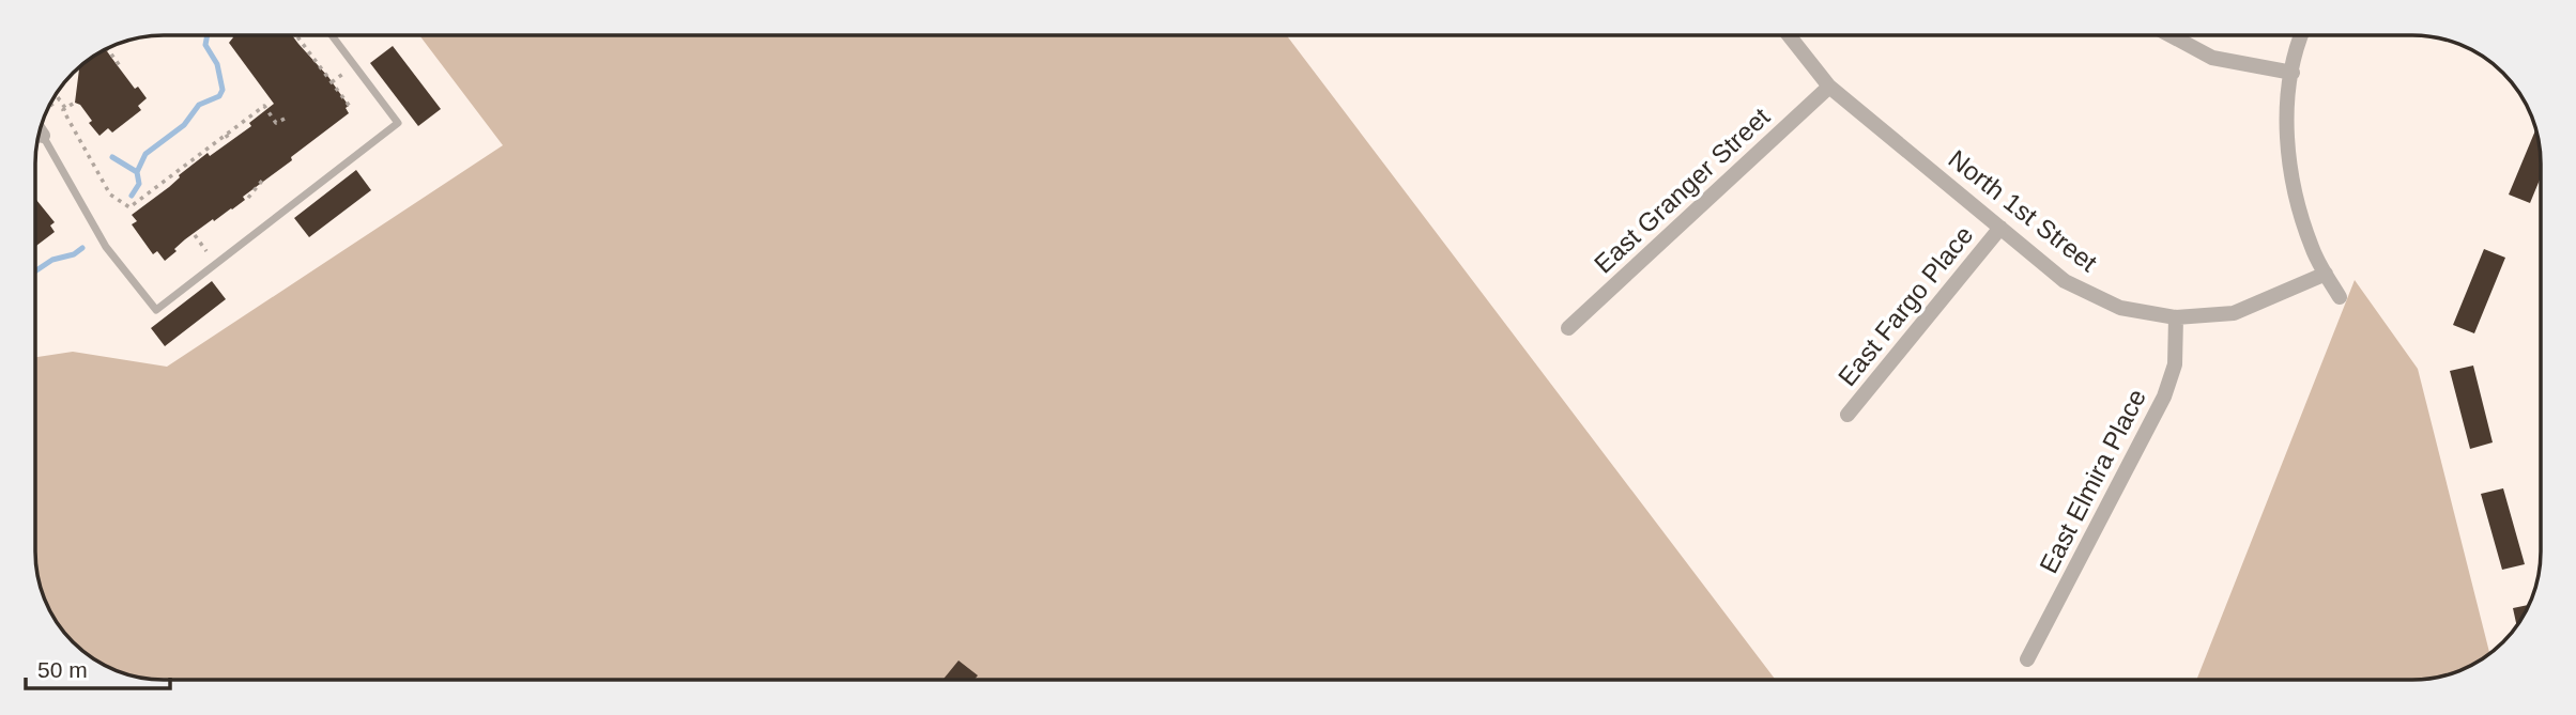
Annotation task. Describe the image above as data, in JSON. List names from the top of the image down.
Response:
{
  "streets": {
    "street": [
      "East Granger Street",
      "North 1st Street",
      "East Fargo Place",
      "East Elmira Place"
    ]
  },
  "crossings": [
    ["East Granger Street", "North 1st Street"],
    ["North 1st Street", "East Fargo Place"],
    ["North 1st Street", "East Elmira Place"]
  ],
  "scale_bar": "50 m"
}
